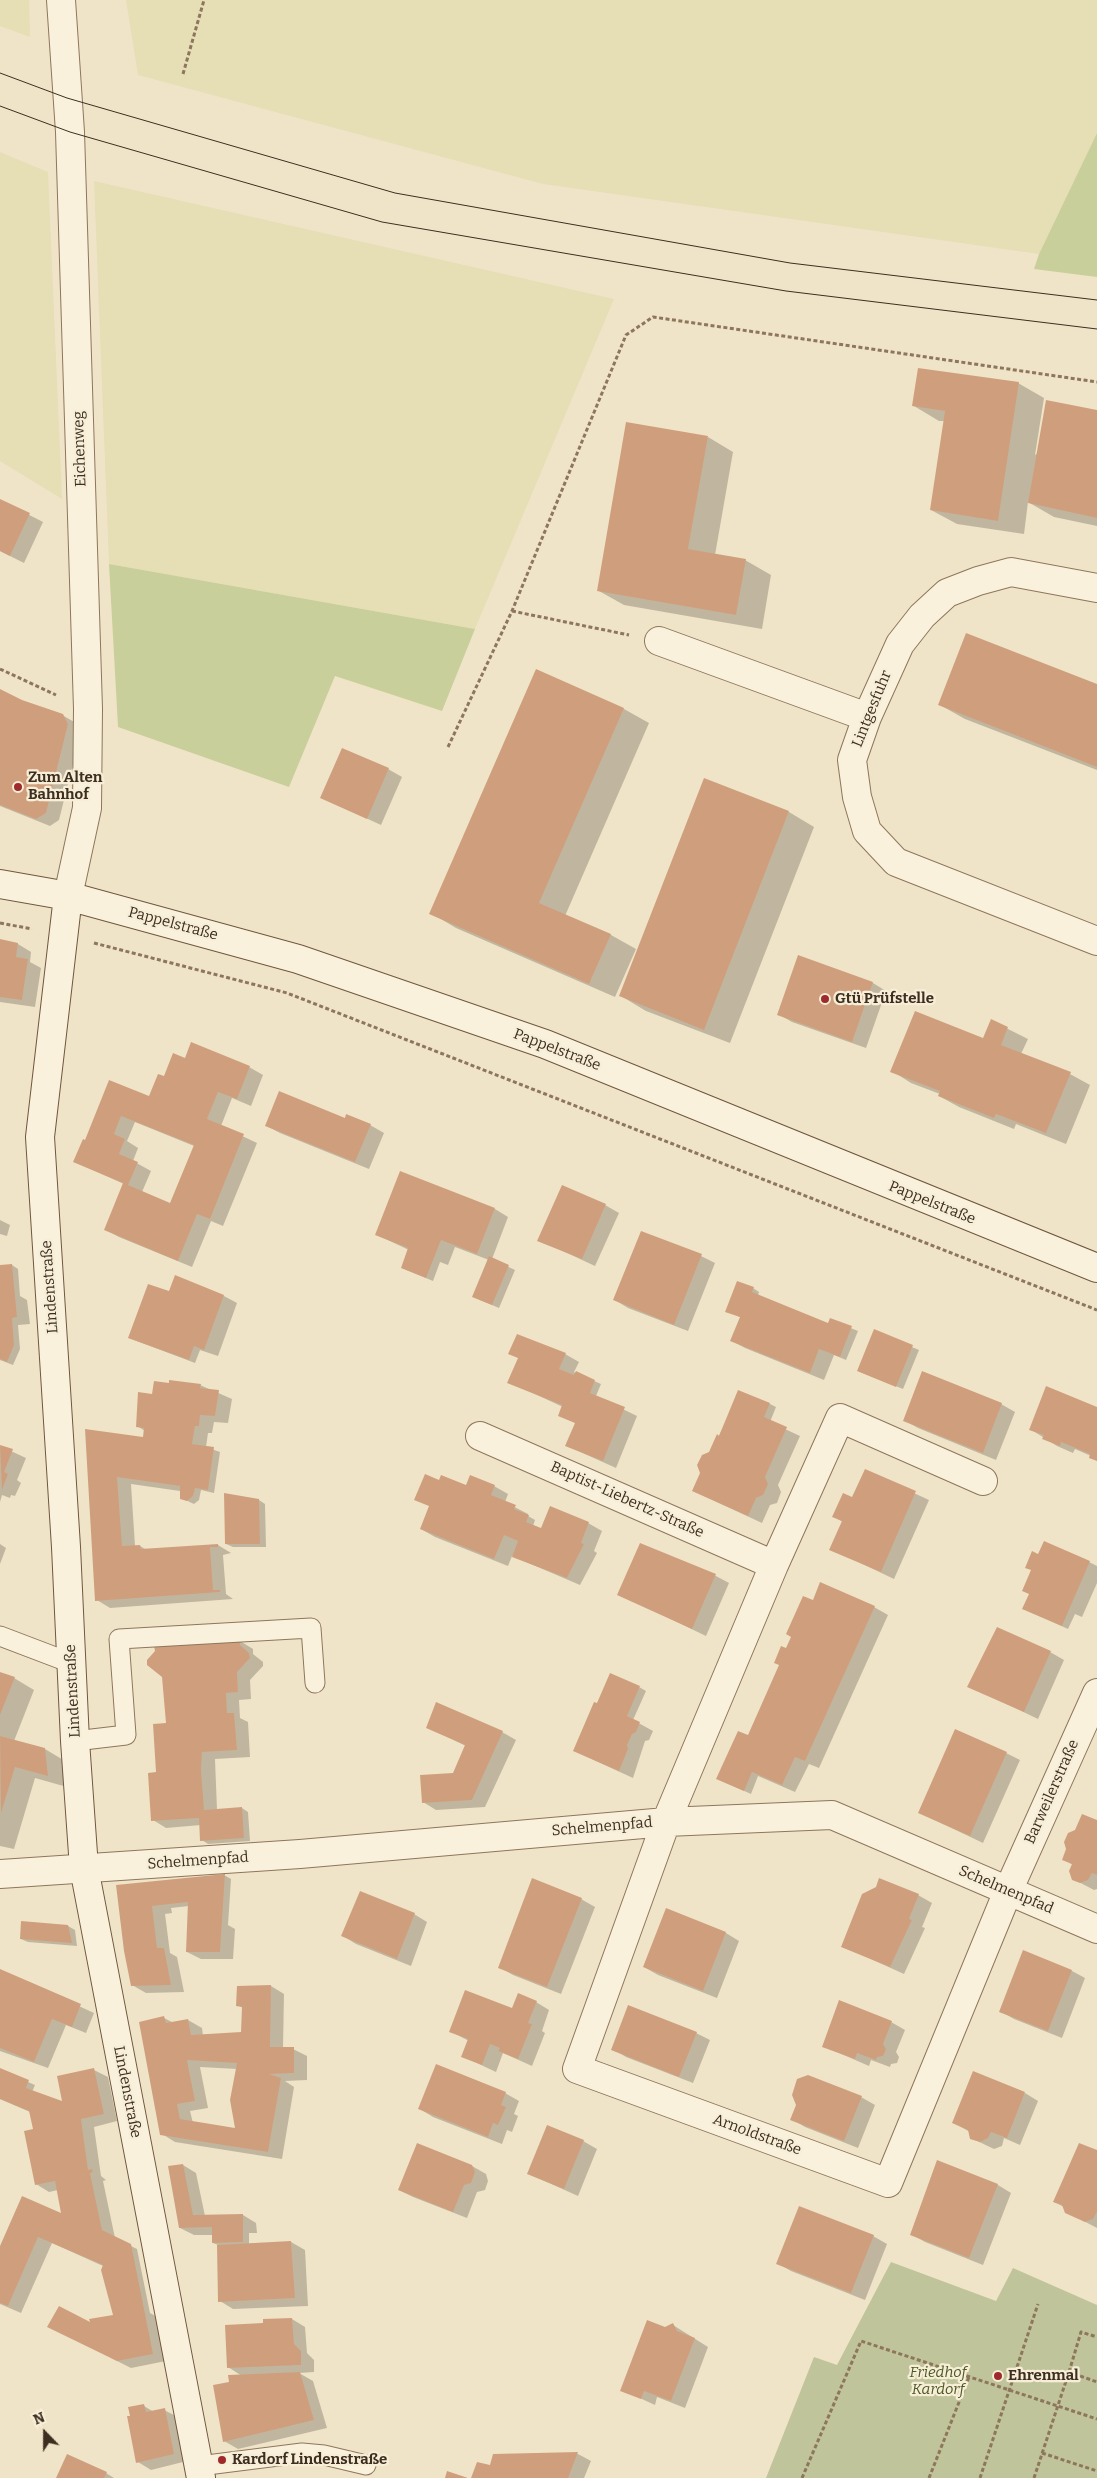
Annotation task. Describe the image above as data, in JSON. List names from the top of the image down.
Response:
{
  "streets": {
    "street": [
      "Eichenweg",
      "Lintgesfuhr",
      "Pappelstraße",
      "Lindenstraße",
      "Baptist-Liebertz-Straße",
      "Barweilerstraße",
      "Schelmenpfad",
      "Arnoldstraße"
    ]
  },
  "crossings": [
    ["Eichenweg", "Pappelstraße"],
    ["Eichenweg", "Lindenstraße"],
    ["Pappelstraße", "Lindenstraße"],
    ["Lindenstraße", "Schelmenpfad"],
    ["Barweilerstraße", "Schelmenpfad"],
    ["Barweilerstraße", "Arnoldstraße"],
    ["Schelmenpfad", "Arnoldstraße"]
  ],
  "parks": ["Friedhof Kardorf"],
  "places": [
    "Zum Alten Bahnhof",
    "Gtü Prüfstelle",
    "Ehrenmal",
    "Kardorf Lindenstraße"
  ],
  "north": "top"
}
